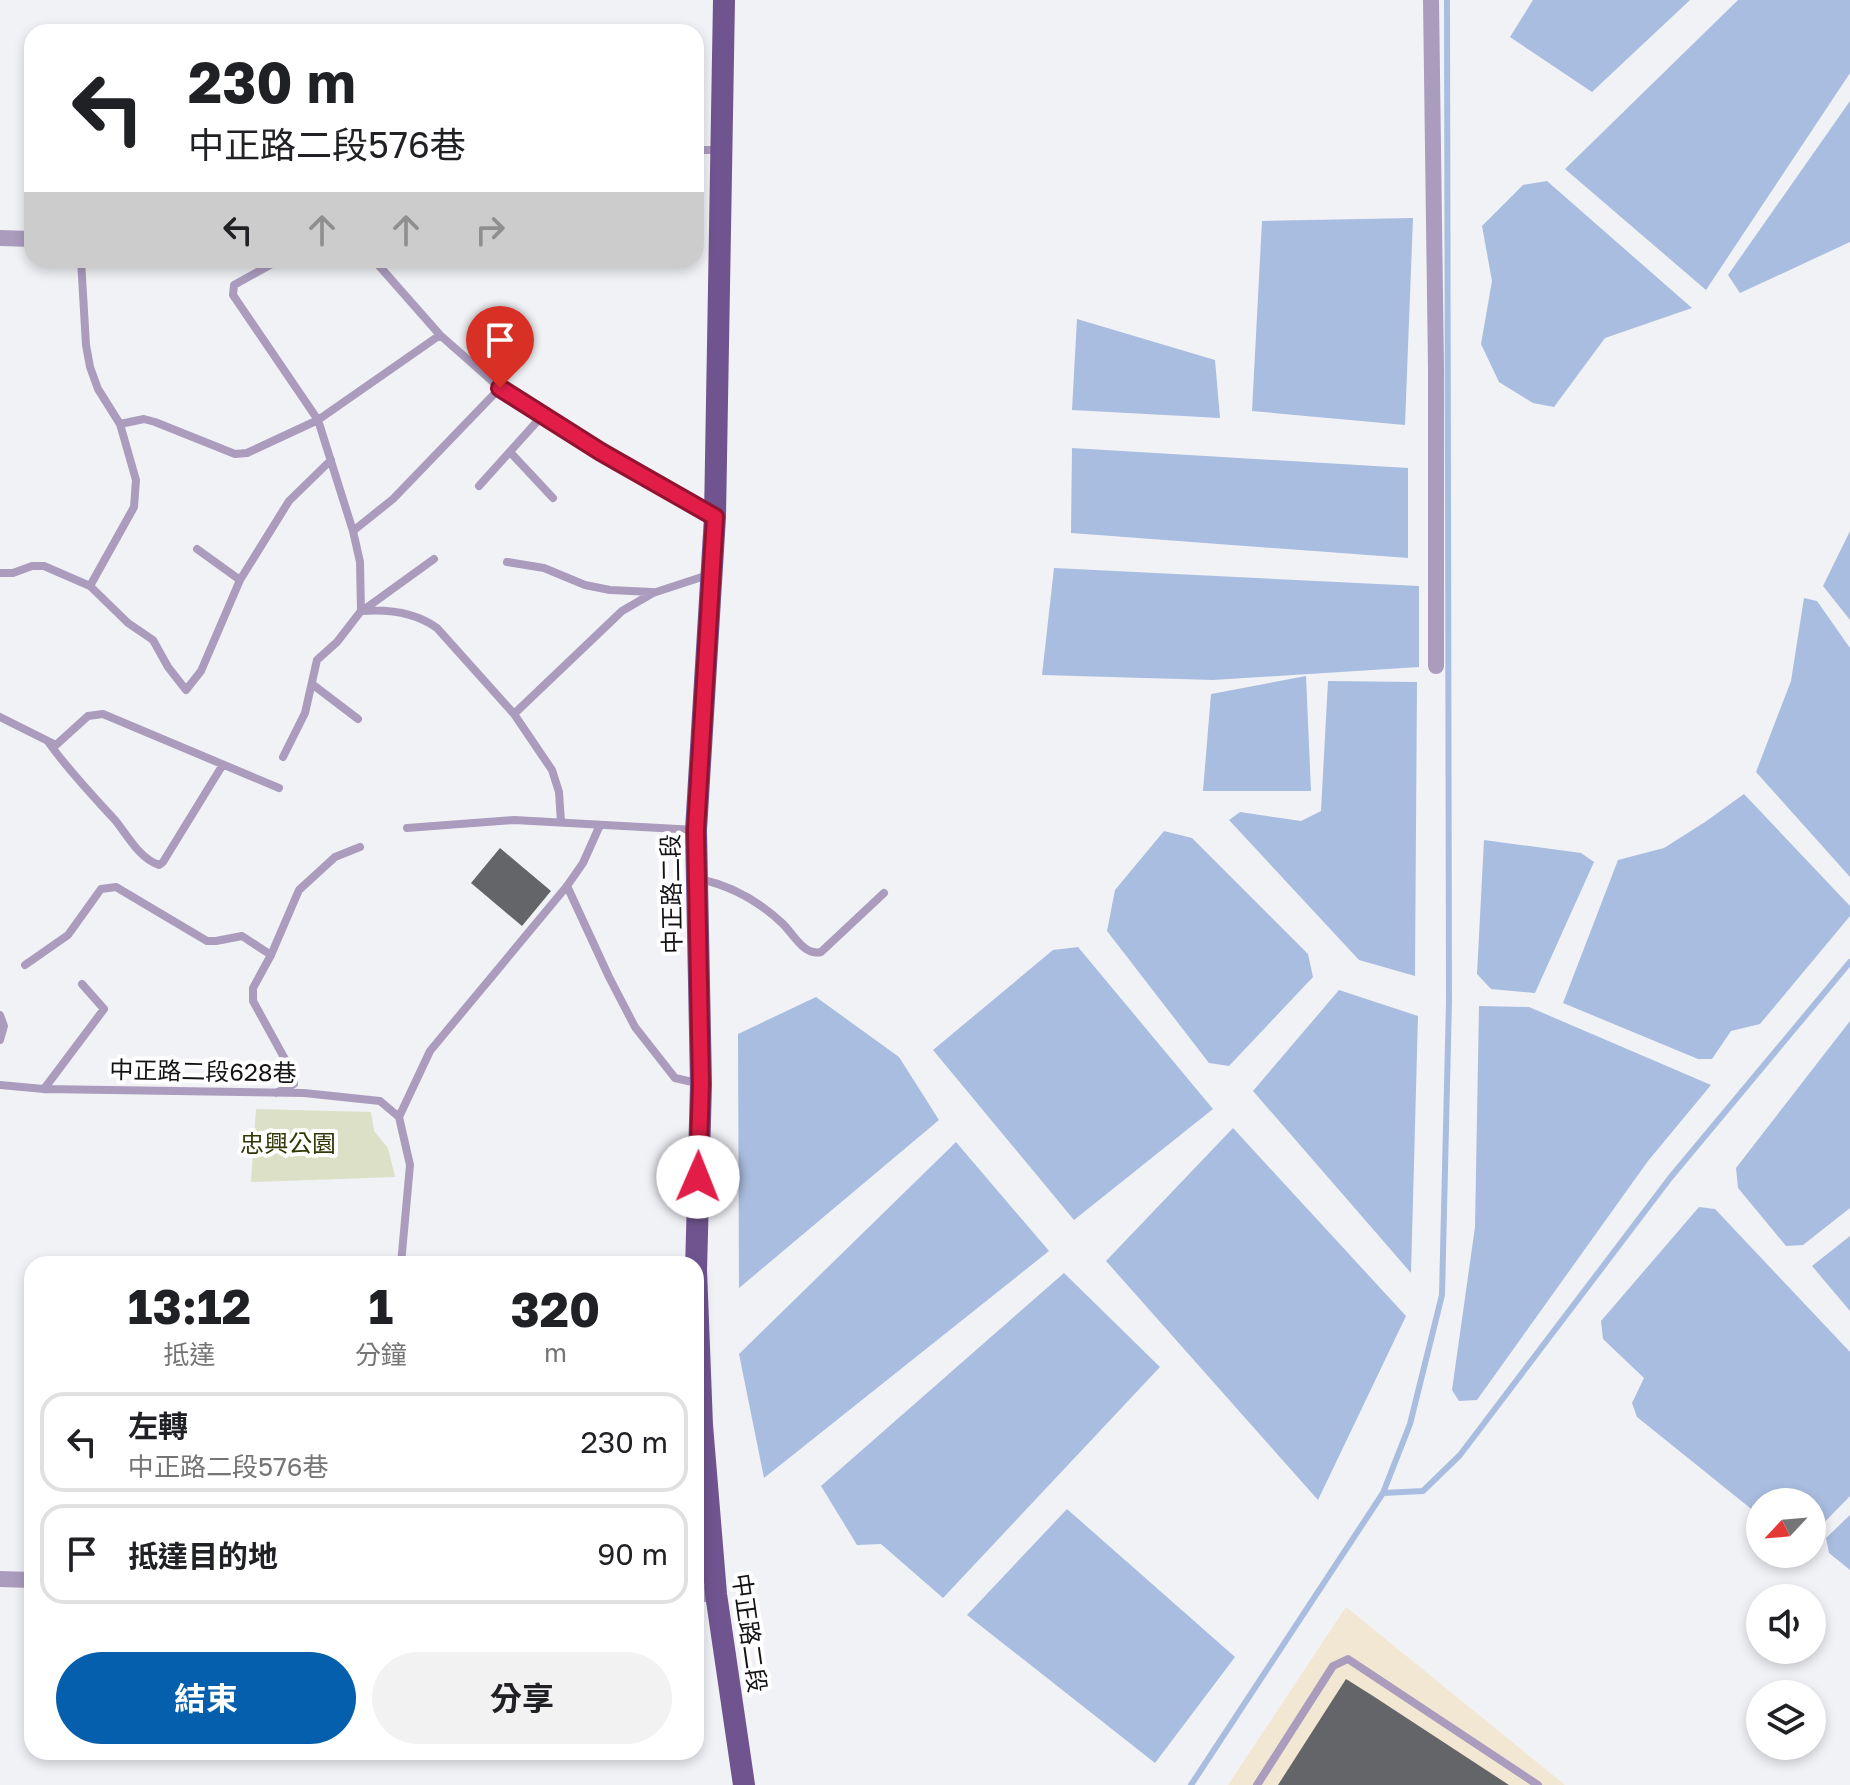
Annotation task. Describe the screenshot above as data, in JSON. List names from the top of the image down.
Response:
{
  "streets": {
    "main road": ["中正路二段"],
    "lane": ["中正路二段628巷"]
  },
  "parks": ["忠興公園"],
  "north": "bottom left",
  "page": {
    "turn": ["230 m", "中正路二段576巷"],
    "eta": [
      "13:12",
      "抵達",
      "1",
      "分鐘",
      "320",
      "m"
    ],
    "list": [
      {
        "name": "左轉",
        "note": "中正路二段576巷",
        "value": "230 m"
      },
      {
        "name": "抵達目的地",
        "value": "90 m"
      }
    ],
    "buttons": ["結束", "分享"]
  }
}
